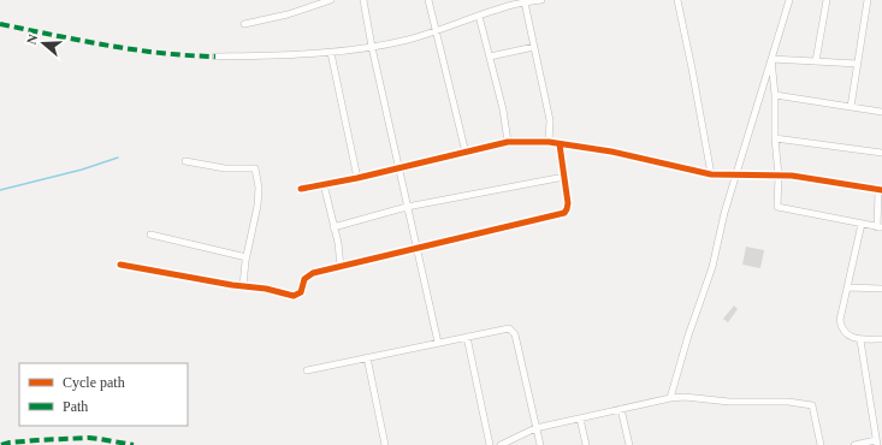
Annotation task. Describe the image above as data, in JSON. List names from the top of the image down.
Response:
{
  "legend": ["Cycle path", "Path"],
  "north": "left"
}
